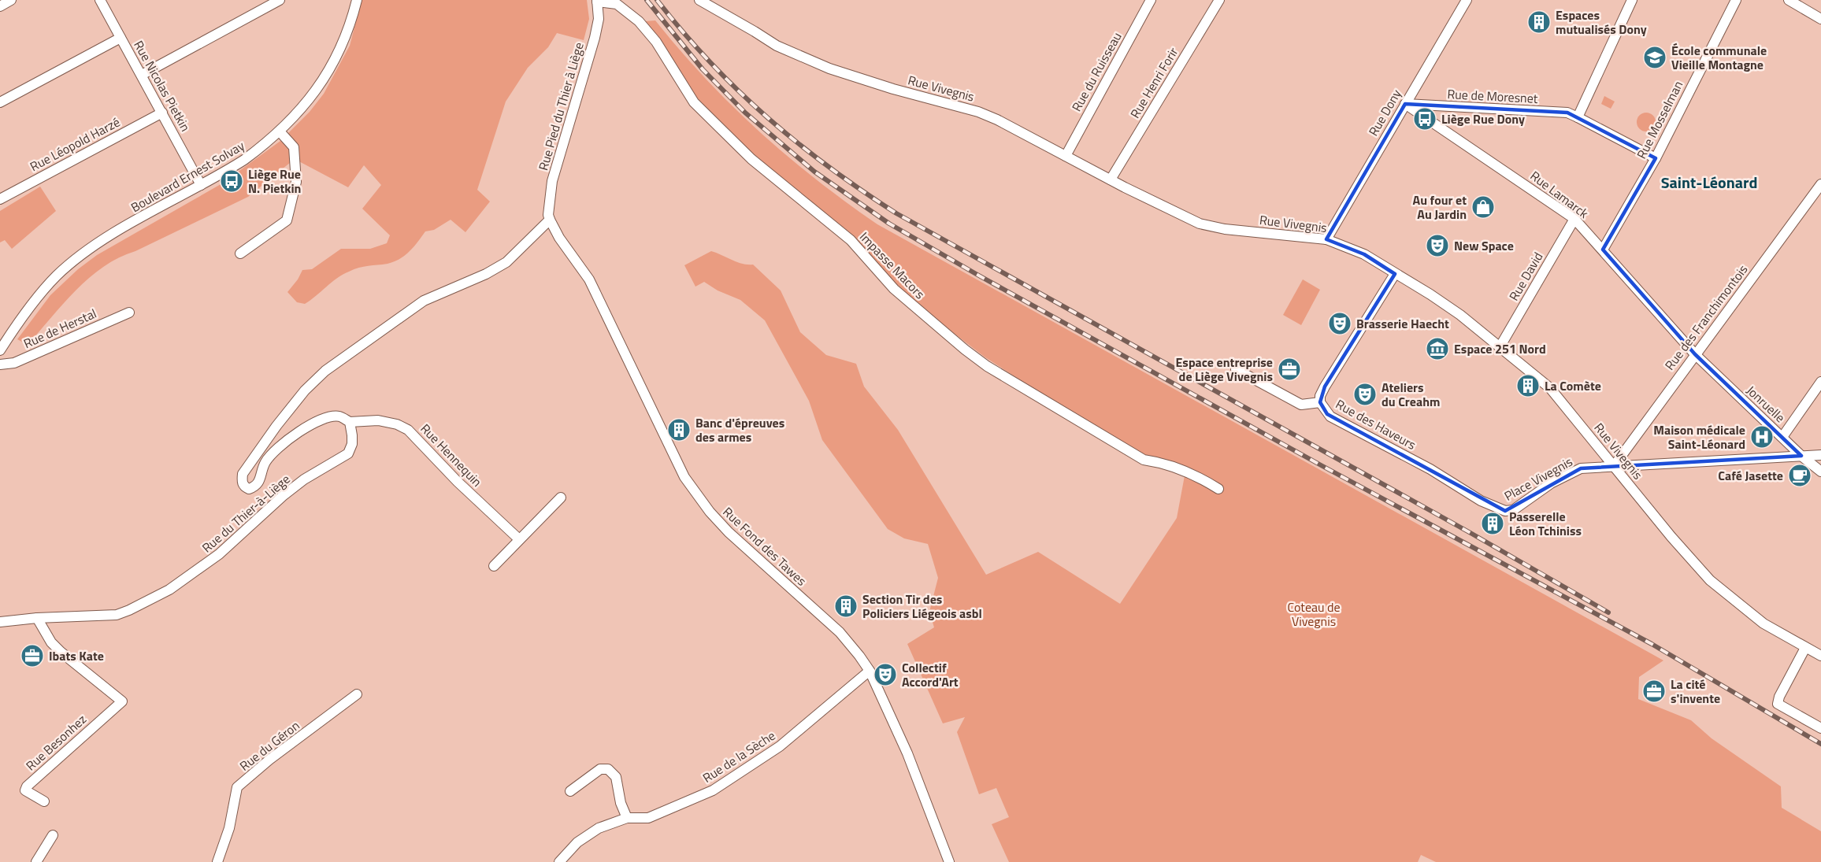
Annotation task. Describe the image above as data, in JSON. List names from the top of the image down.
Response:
{
  "streets": {
    "street": [
      "Rue du Ruisseau",
      "Rue Henri Forir",
      "Rue Nicolas Pietkin",
      "Rue Vivegnis",
      "Rue de Moresnet",
      "Rue Pied du Thier à Liège",
      "Rue Dony",
      "Rue Mosselman",
      "Rue Léopold Harzé",
      "Boulevard Ernest Solvay",
      "Rue Lamarck",
      "Impasse Macors",
      "Rue David",
      "Rue des Franchimontois",
      "Rue de Herstal",
      "Jonruelle",
      "Rue des Haveurs",
      "Rue Hennequin",
      "Place Vivegnis",
      "Rue du Thier-à-Liège",
      "Rue Fond des Tawes",
      "Rue Besonhez",
      "Rue du Géron",
      "Rue de la Sèche"
    ]
  },
  "crossings": [
    ["Rue du Ruisseau", "Rue Vivegnis"],
    ["Rue Henri Forir", "Rue Vivegnis"],
    ["Rue Nicolas Pietkin", "Rue Léopold Harzé"],
    ["Rue Nicolas Pietkin", "Boulevard Ernest Solvay"],
    ["Rue Vivegnis", "Rue Dony"],
    ["Rue Vivegnis", "Rue David"],
    ["Rue Vivegnis", "Rue des Franchimontois"],
    ["Rue Vivegnis", "Place Vivegnis"],
    ["Rue de Moresnet", "Rue Dony"],
    ["Rue de Moresnet", "Rue Mosselman"],
    ["Rue de Moresnet", "Rue Lamarck"],
    ["Rue Pied du Thier à Liège", "Impasse Macors"],
    ["Rue Pied du Thier à Liège", "Rue du Thier-à-Liège"],
    ["Rue Pied du Thier à Liège", "Rue Fond des Tawes"],
    ["Rue Dony", "Rue Lamarck"],
    ["Rue Mosselman", "Rue Lamarck"],
    ["Rue Lamarck", "Rue David"],
    ["Rue Lamarck", "Rue des Franchimontois"],
    ["Rue Lamarck", "Jonruelle"],
    ["Rue des Franchimontois", "Jonruelle"],
    ["Rue des Franchimontois", "Place Vivegnis"],
    ["Rue des Haveurs", "Place Vivegnis"],
    ["Rue Hennequin", "Rue du Thier-à-Liège"],
    ["Rue du Thier-à-Liège", "Rue Fond des Tawes"],
    ["Rue du Thier-à-Liège", "Rue Besonhez"],
    ["Rue Fond des Tawes", "Rue de la Sèche"]
  ],
  "districts": ["Saint-Léonard"],
  "parks": ["Coteau de Vivegnis"],
  "places": {
    "building": [
      "Espaces mutualisés Dony",
      "La Comète",
      "Banc d'épreuves des armes",
      "Passerelle Léon Tchiniss",
      "Section Tir des Policiers Liégeois asbl"
    ],
    "school or university": ["École communale Vieille Montagne"],
    "bus stop": ["Liège Rue Dony", "Liège Rue N. Pietkin"],
    "shop": ["Au four et Au Jardin"],
    "theatre": [
      "New Space",
      "Brasserie Haecht",
      "Ateliers du Creahm",
      "Collectif Accord'Art"
    ],
    "museum": ["Espace 251 Nord"],
    "office": ["Espace entreprise de Liège Vivegnis", "Ibats Kate", "La cité s'invente"],
    "hospital": ["Maison médicale Saint-Léonard"],
    "cafe": ["Café Jasette"]
  }
}
